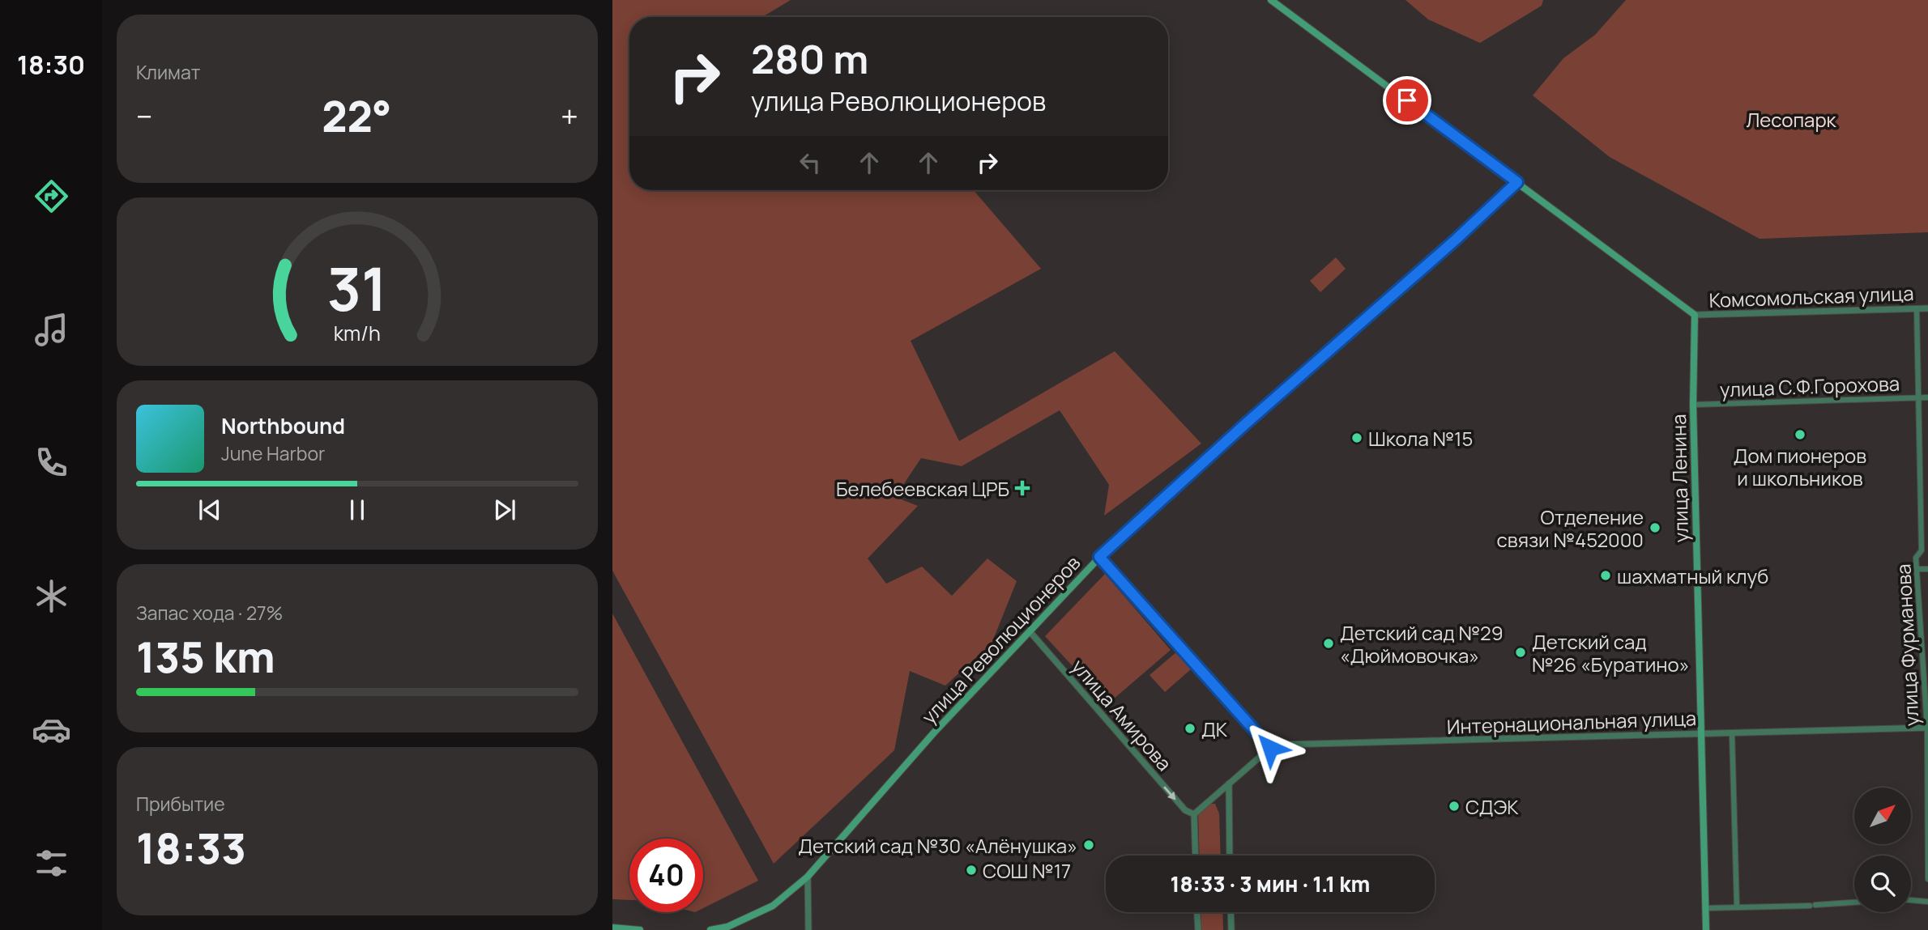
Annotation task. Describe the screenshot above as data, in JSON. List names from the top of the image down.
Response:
{
  "streets": {
    "main road": ["улица Ленина", "улица Революционеров"],
    "street": [
      "Комсомольская улица",
      "улица С.Ф.Горохова",
      "улица Фурманова",
      "улица Амирова",
      "Интернациональная улица"
    ]
  },
  "crossings": [
    ["Комсомольская улица", "улица Ленина"],
    ["Комсомольская улица", "улица Фурманова"],
    ["улица С.Ф.Горохова", "улица Ленина"],
    ["улица С.Ф.Горохова", "улица Фурманова"],
    ["улица Ленина", "Интернациональная улица"],
    ["улица Революционеров", "улица Амирова"],
    ["улица Фурманова", "Интернациональная улица"]
  ],
  "one_way": ["улица Амирова"],
  "parks": ["Лесопарк"],
  "places": {
    "other": [
      "Дом пионеров и школьников",
      "Школа №15",
      "Отделение связи №452000",
      "шахматный клуб",
      "Детский сад №29 «Дюймовочка»",
      "Детский сад №26 «Буратино»",
      "ДК",
      "СДЭК",
      "Детский сад №30 «Алёнушка»",
      "СОШ №17"
    ],
    "health": ["Белебеевская ЦРБ"]
  },
  "north": "top right",
  "page": {
    "tabs": "18:30",
    "tile": [
      "Климат",
      ["Запас хода · 27%", "135 km"],
      ["Прибытие", "18:33"]
    ],
    "turn": ["280 m", "улица Революционеров"],
    "heat": ["−", "22°", "+"],
    "song": ["Northbound", "June Harbor"],
    "limit": "40",
    "trip": "18:33 · 3 мин · 1.1 km",
    "gauge": ["31", "km/h"]
  }
}
